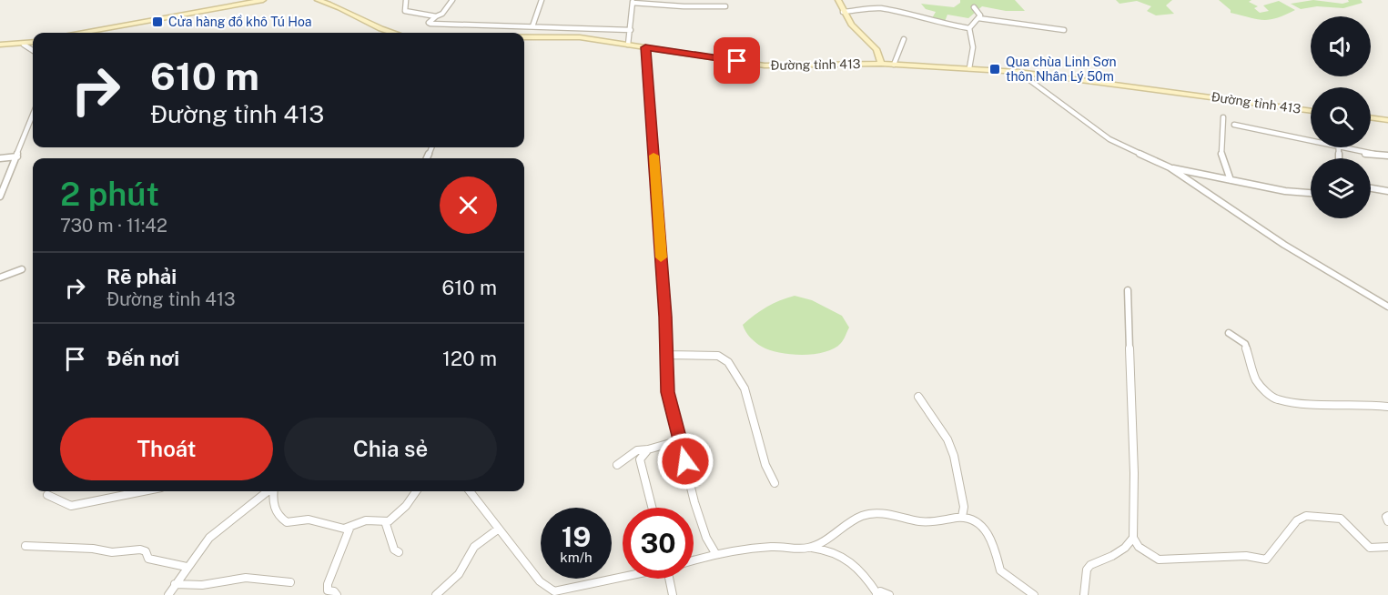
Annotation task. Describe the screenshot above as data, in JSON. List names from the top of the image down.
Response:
{
  "streets": {
    "main road": ["Đường tỉnh 413"]
  },
  "places": {
    "transit": ["Cửa hàng đồ khô Tú Hoa", "Qua chùa Linh Sơn thôn Nhân Lý 50m"]
  },
  "page": {
    "turn": ["610 m", "Đường tỉnh 413"],
    "heading": ["2 phút", "730 m · 11:42"],
    "list": [
      {
        "name": "Rẽ phải",
        "note": "Đường tỉnh 413",
        "value": "610 m"
      },
      {
        "name": "Đến nơi",
        "value": "120 m"
      }
    ],
    "buttons": ["Thoát", "Chia sẻ"],
    "speed": "19 km/h",
    "limit": "30"
  }
}
